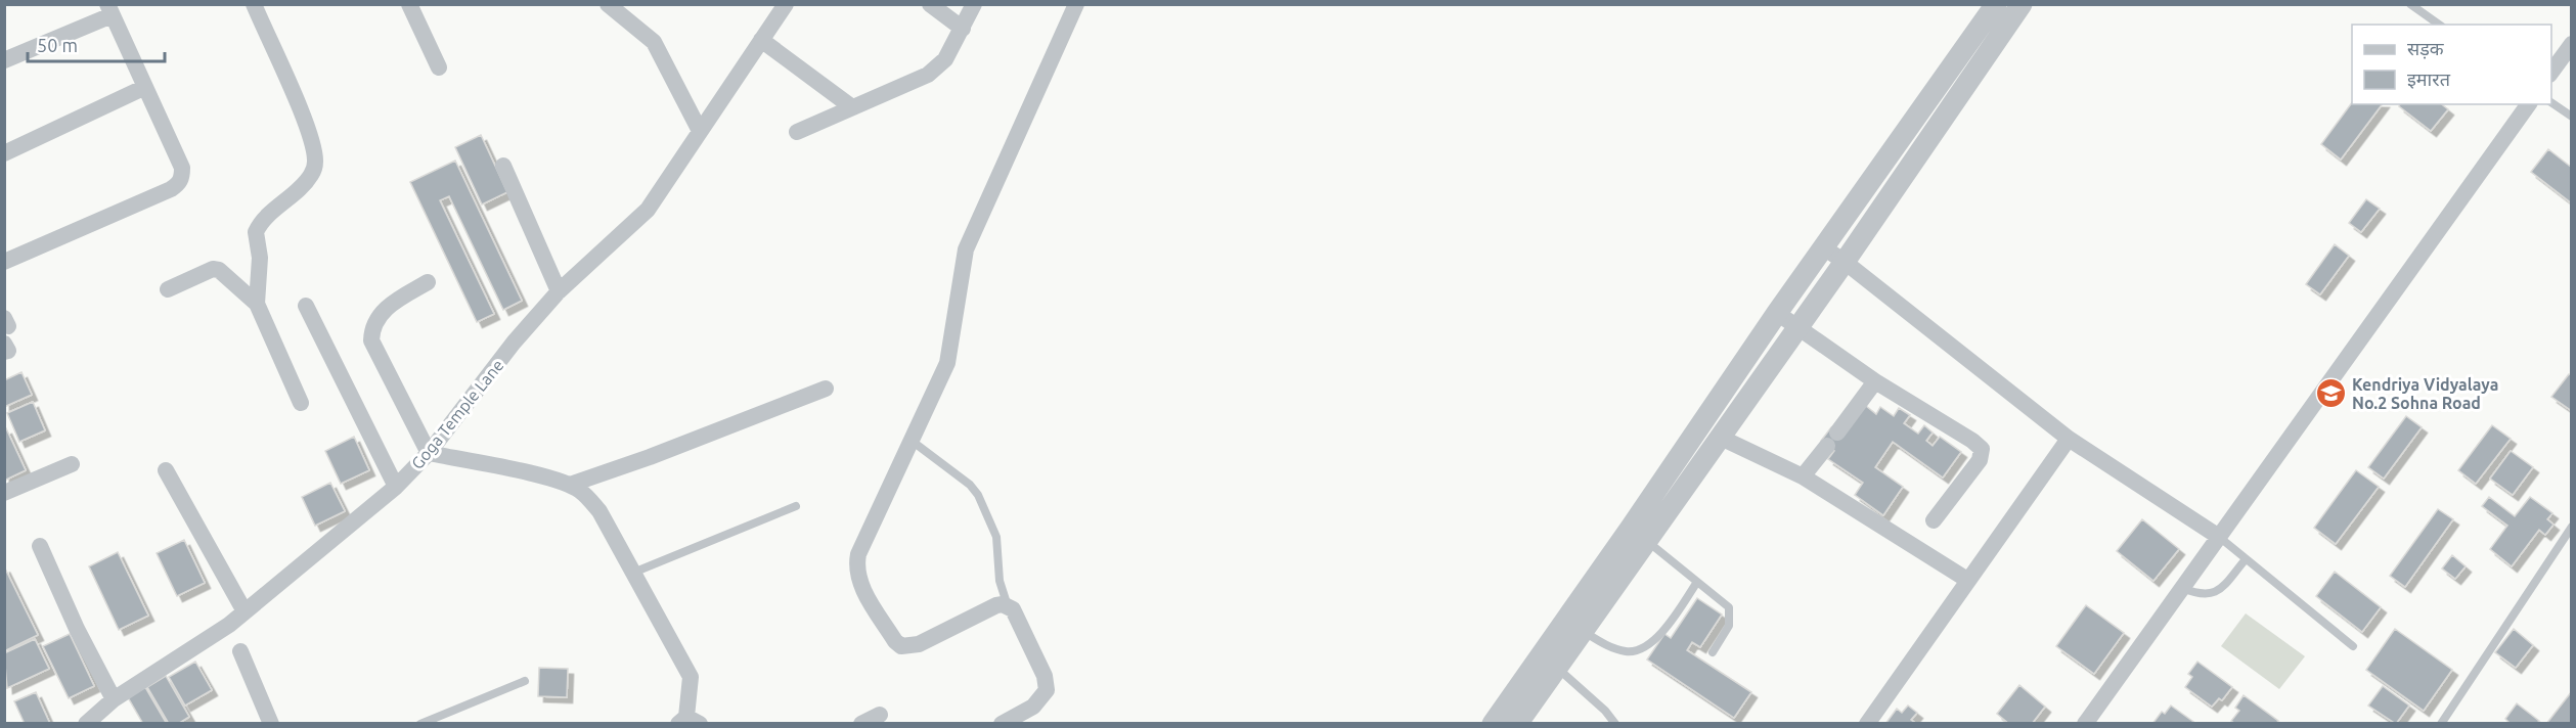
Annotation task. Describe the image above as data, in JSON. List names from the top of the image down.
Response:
{
  "streets": {
    "street": ["Goga Temple Lane"]
  },
  "places": {
    "school or university": ["Kendriya Vidyalaya No.2 Sohna Road"]
  },
  "legend": ["सड़क", "इमारत"],
  "scale_bar": "50 m"
}
